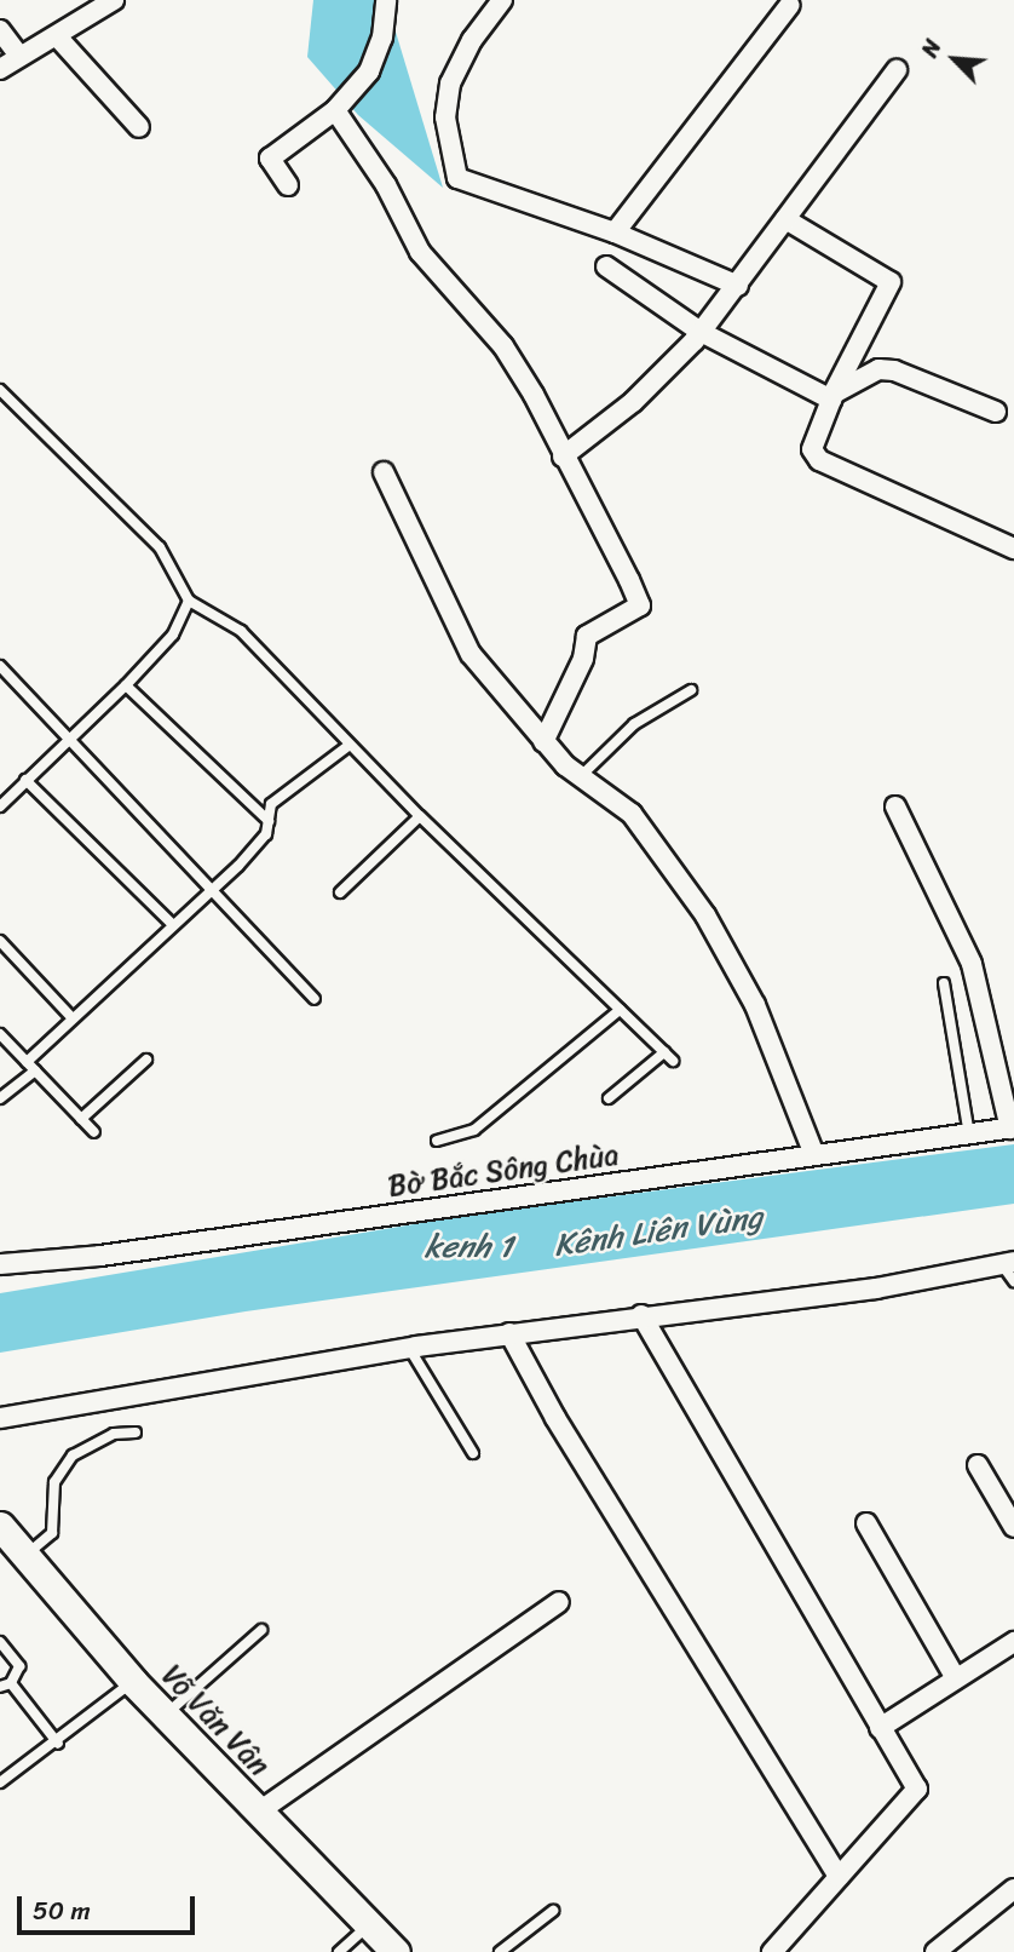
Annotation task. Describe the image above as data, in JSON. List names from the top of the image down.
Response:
{
  "streets": {
    "street": ["Bờ Bắc Sông Chùa", "Võ Văn Vân"]
  },
  "water": ["Kênh Liên Vùng", "kenh 1"],
  "scale_bar": "50 m",
  "north": "top left"
}
